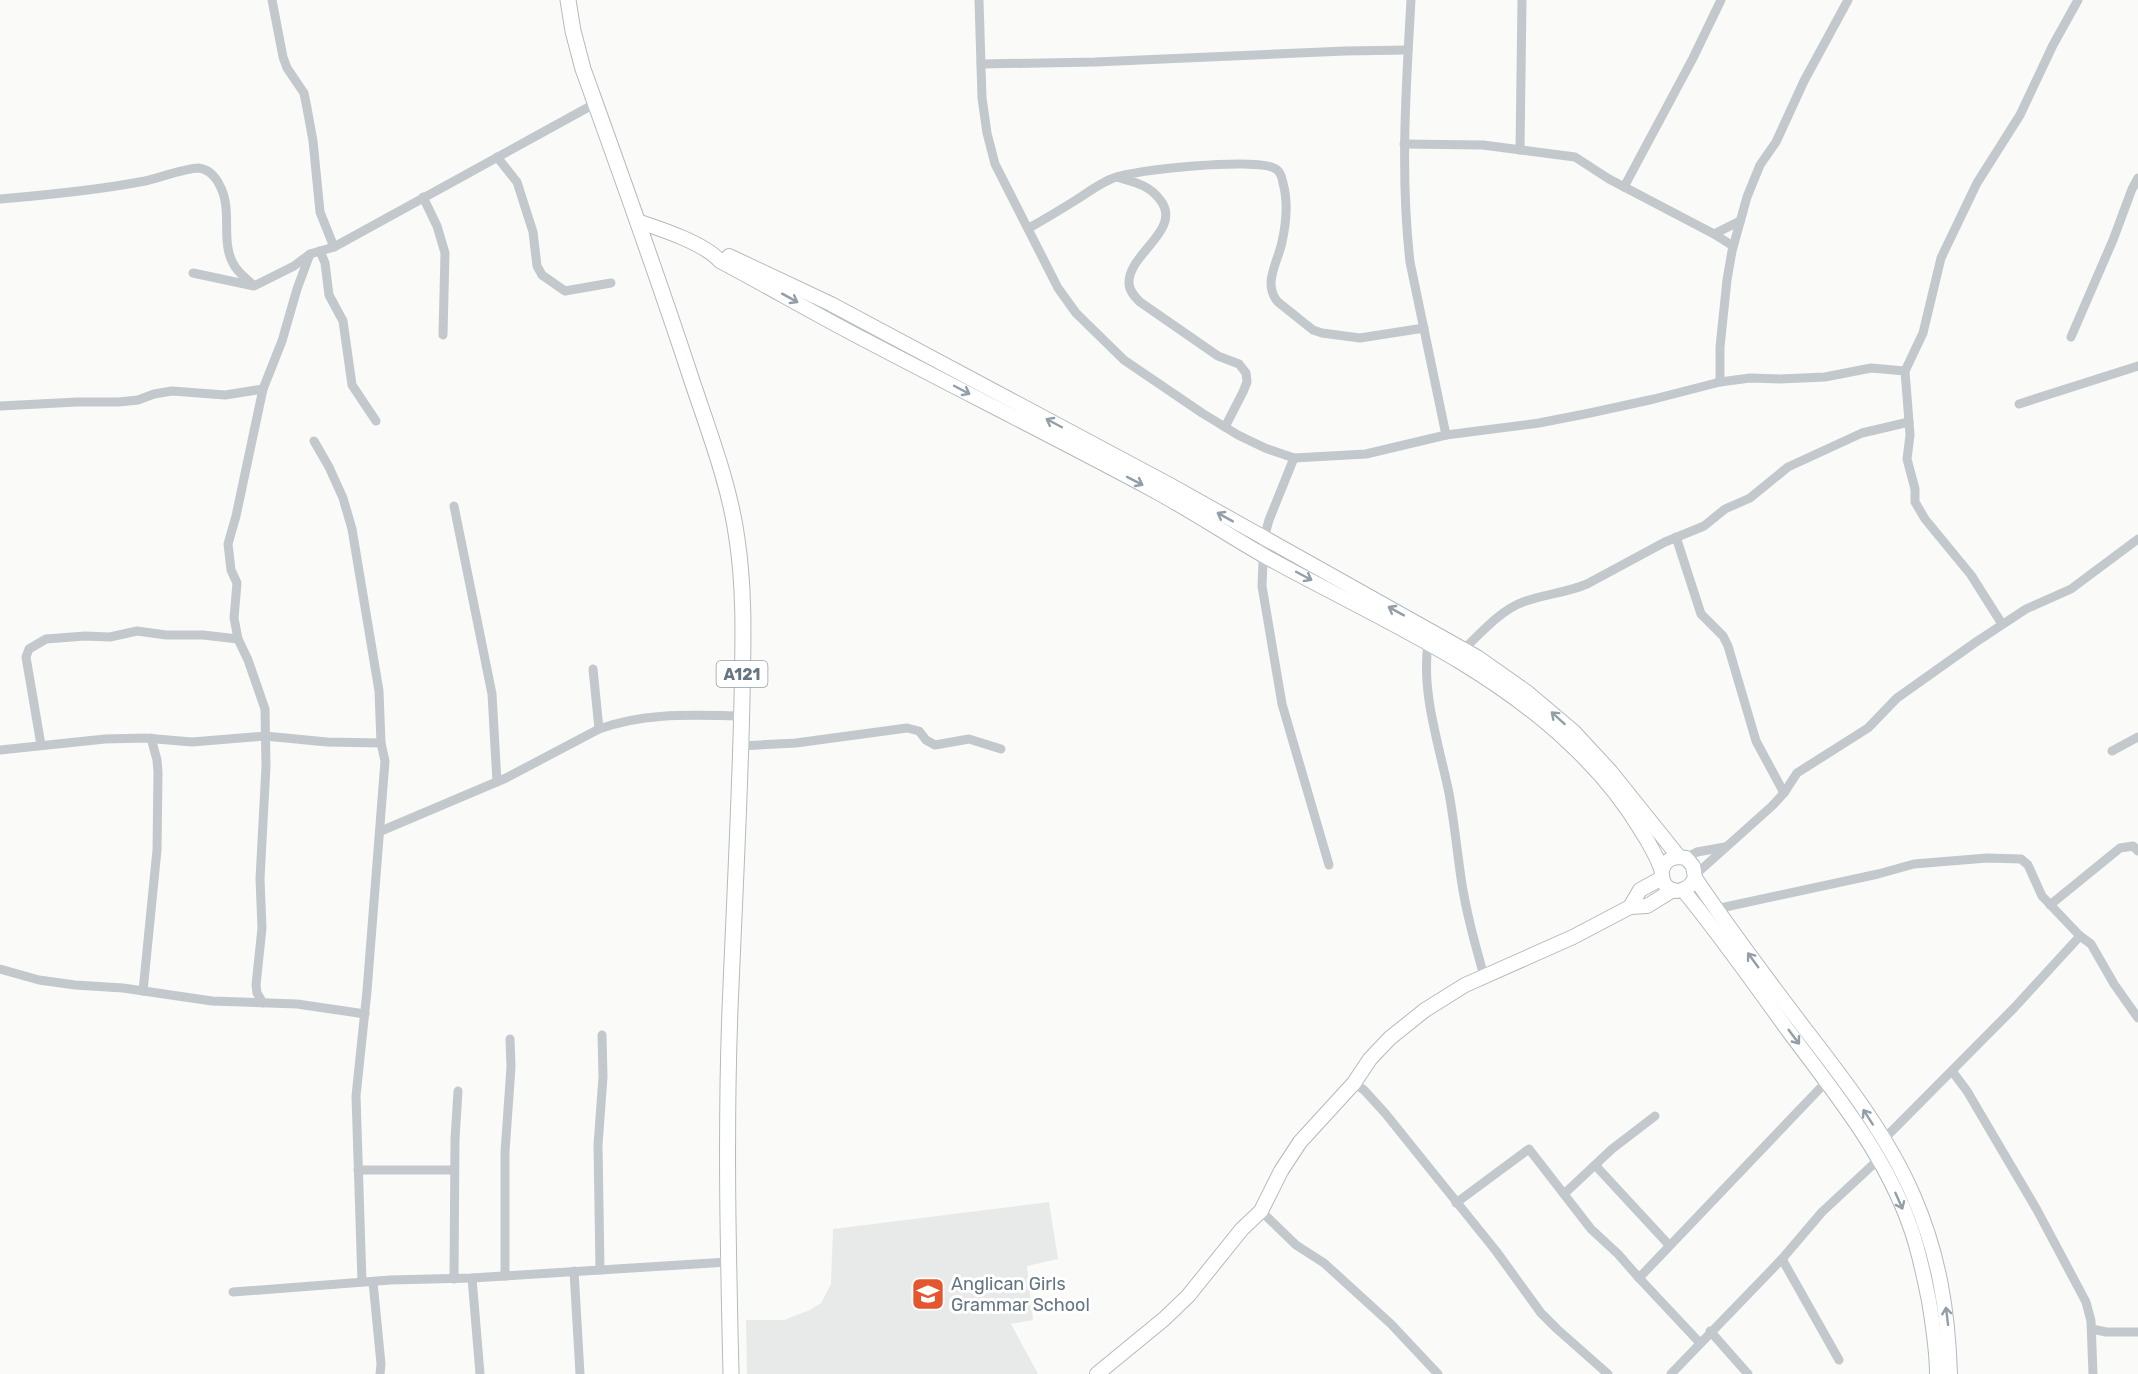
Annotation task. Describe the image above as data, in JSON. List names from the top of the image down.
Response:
{
  "streets": {
    "main road": ["A121"]
  },
  "places": {
    "school or university": ["Anglican Girls Grammar School"]
  }
}
